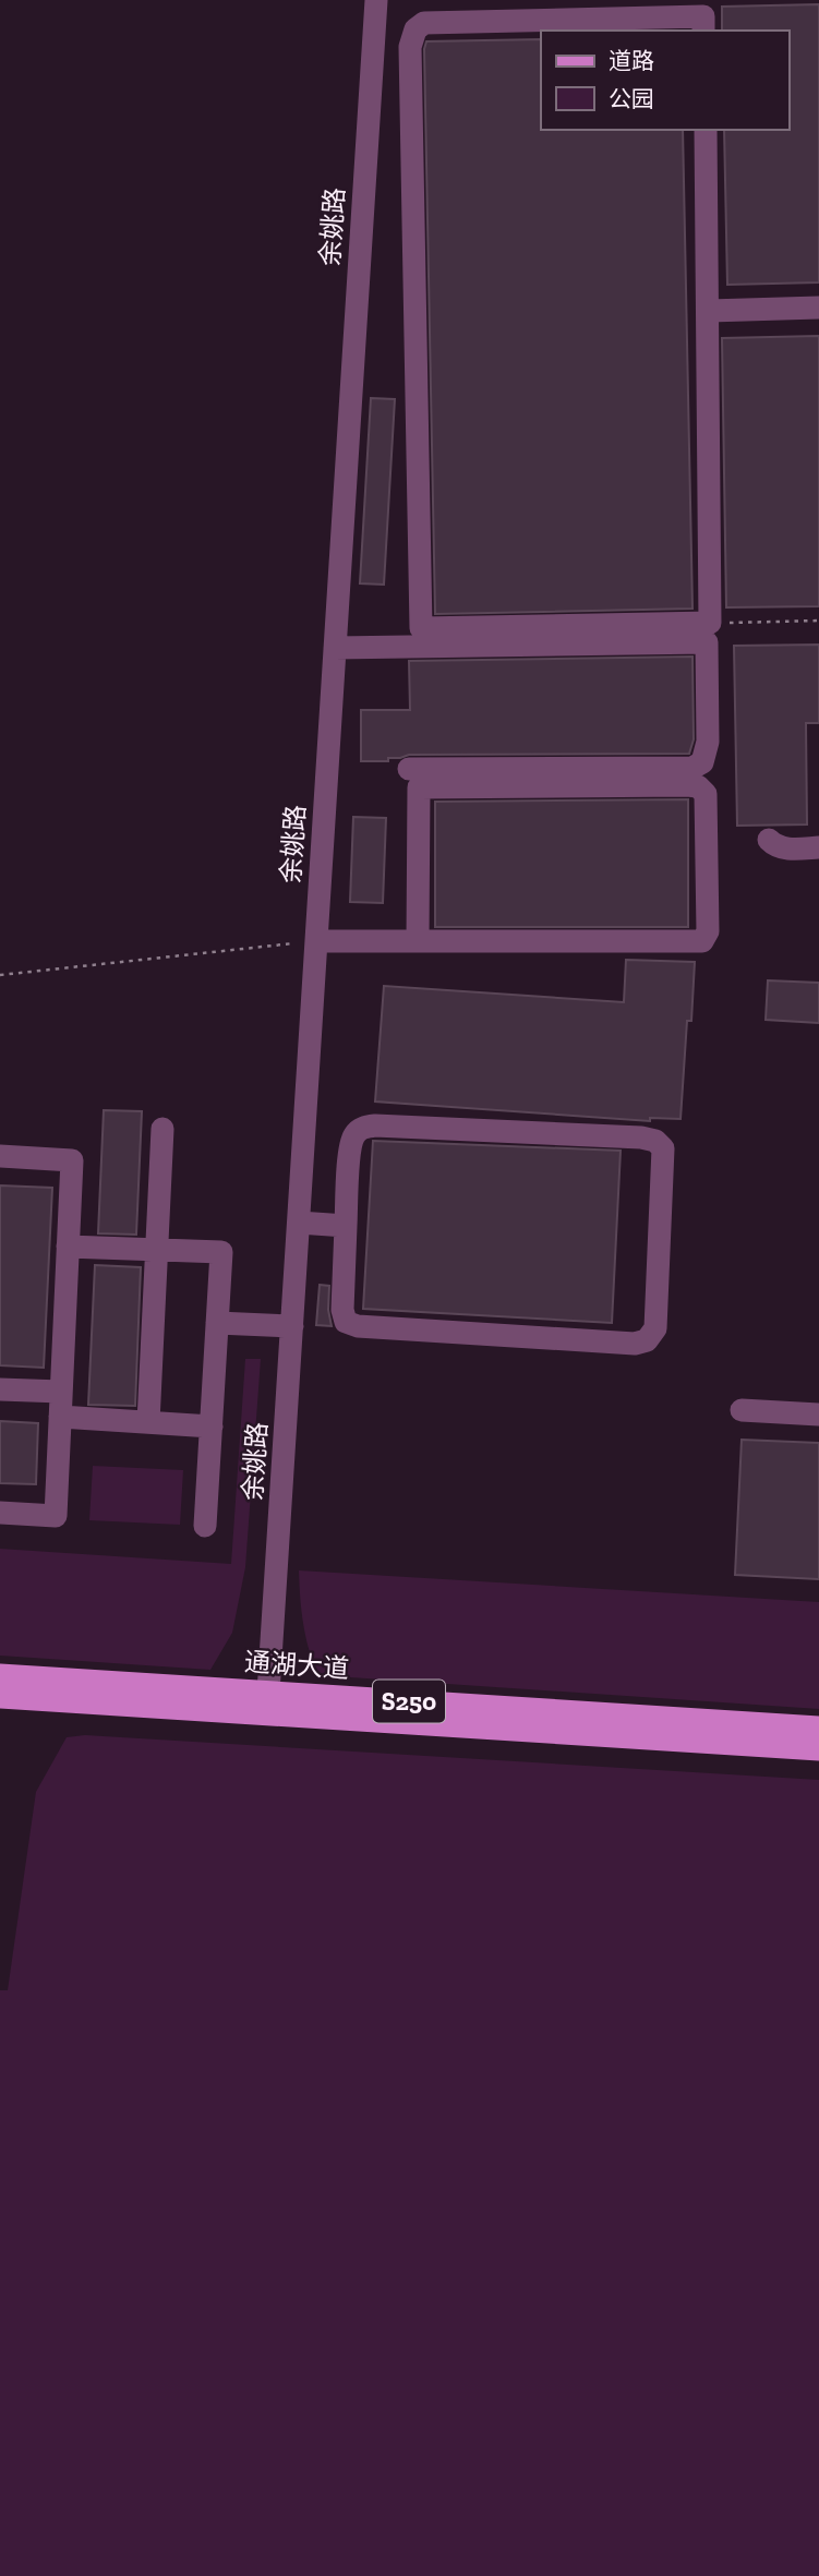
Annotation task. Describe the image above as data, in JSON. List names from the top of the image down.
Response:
{
  "streets": {
    "main road": ["通湖大道", "S250"],
    "street": ["余姚路"]
  },
  "crossings": [
    ["余姚路", "通湖大道"]
  ],
  "legend": ["道路", "公园"]
}
